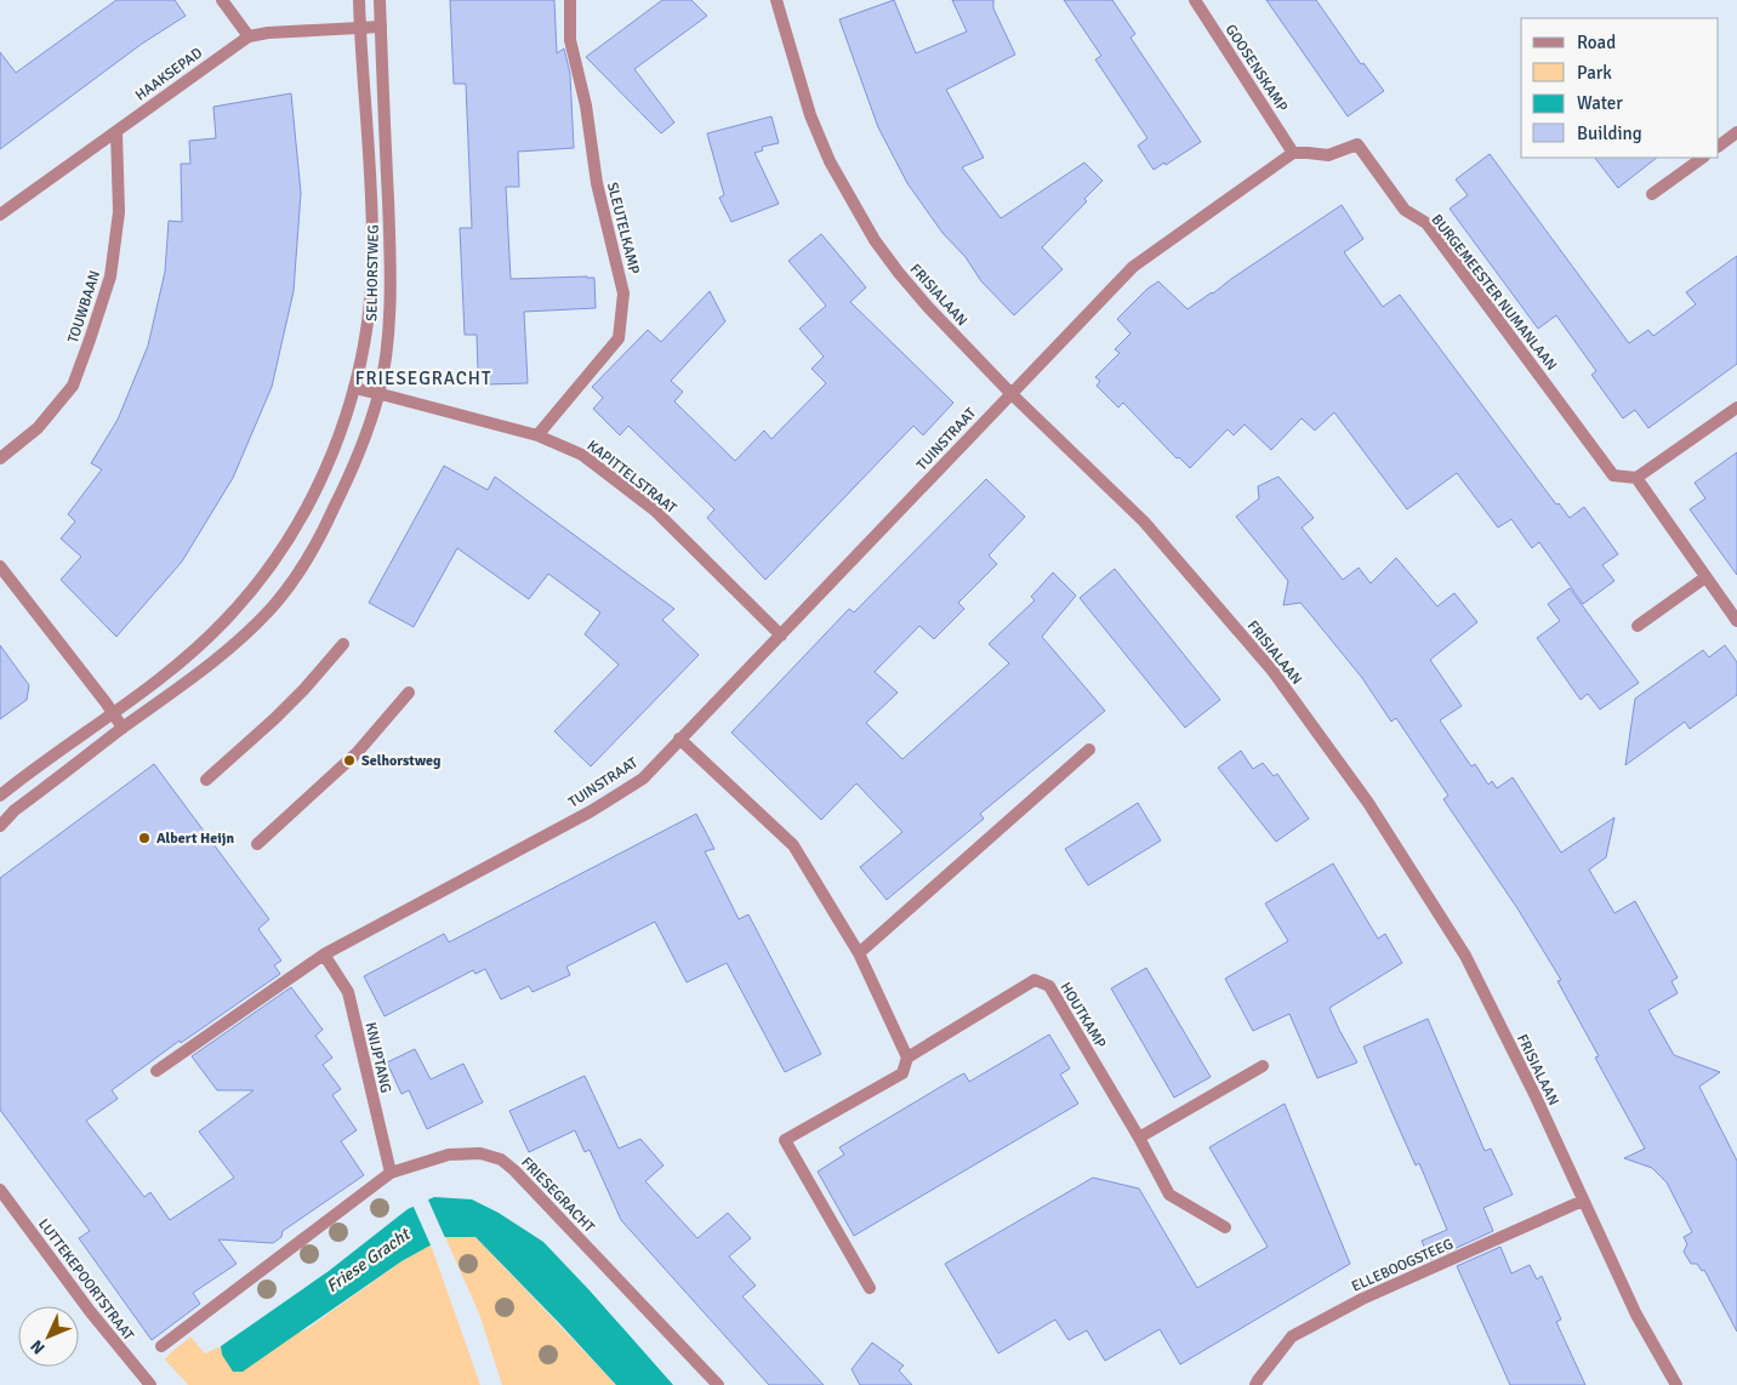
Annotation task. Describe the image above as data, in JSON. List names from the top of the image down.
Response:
{
  "streets": {
    "street": [
      "GOOSENSKAMP",
      "HAAKSEPAD",
      "SLEUTELKAMP",
      "SELHORSTWEG",
      "BURGEMEESTER NUMANLAAN",
      "FRISIALAAN",
      "TOUWBAAN",
      "TUINSTRAAT",
      "KAPITTELSTRAAT",
      "HOUTKAMP",
      "KNIJPTANG",
      "FRIESEGRACHT",
      "ELLEBOOGSTEEG",
      "LUTTEKEPOORTSTRAAT"
    ]
  },
  "crossings": [
    ["GOOSENSKAMP", "BURGEMEESTER NUMANLAAN"],
    ["HAAKSEPAD", "SELHORSTWEG"],
    ["HAAKSEPAD", "TOUWBAAN"],
    ["SLEUTELKAMP", "KAPITTELSTRAAT"],
    ["SELHORSTWEG", "KAPITTELSTRAAT"],
    ["FRISIALAAN", "TUINSTRAAT"],
    ["FRISIALAAN", "ELLEBOOGSTEEG"],
    ["TUINSTRAAT", "KAPITTELSTRAAT"],
    ["TUINSTRAAT", "KNIJPTANG"],
    ["KNIJPTANG", "FRIESEGRACHT"]
  ],
  "districts": ["FRIESEGRACHT"],
  "water": ["Friese Gracht"],
  "places": ["Selhorstweg", "Albert Heijn"],
  "legend": [
    "Road",
    "Park",
    "Water",
    "Building"
  ],
  "north": "bottom left"
}
